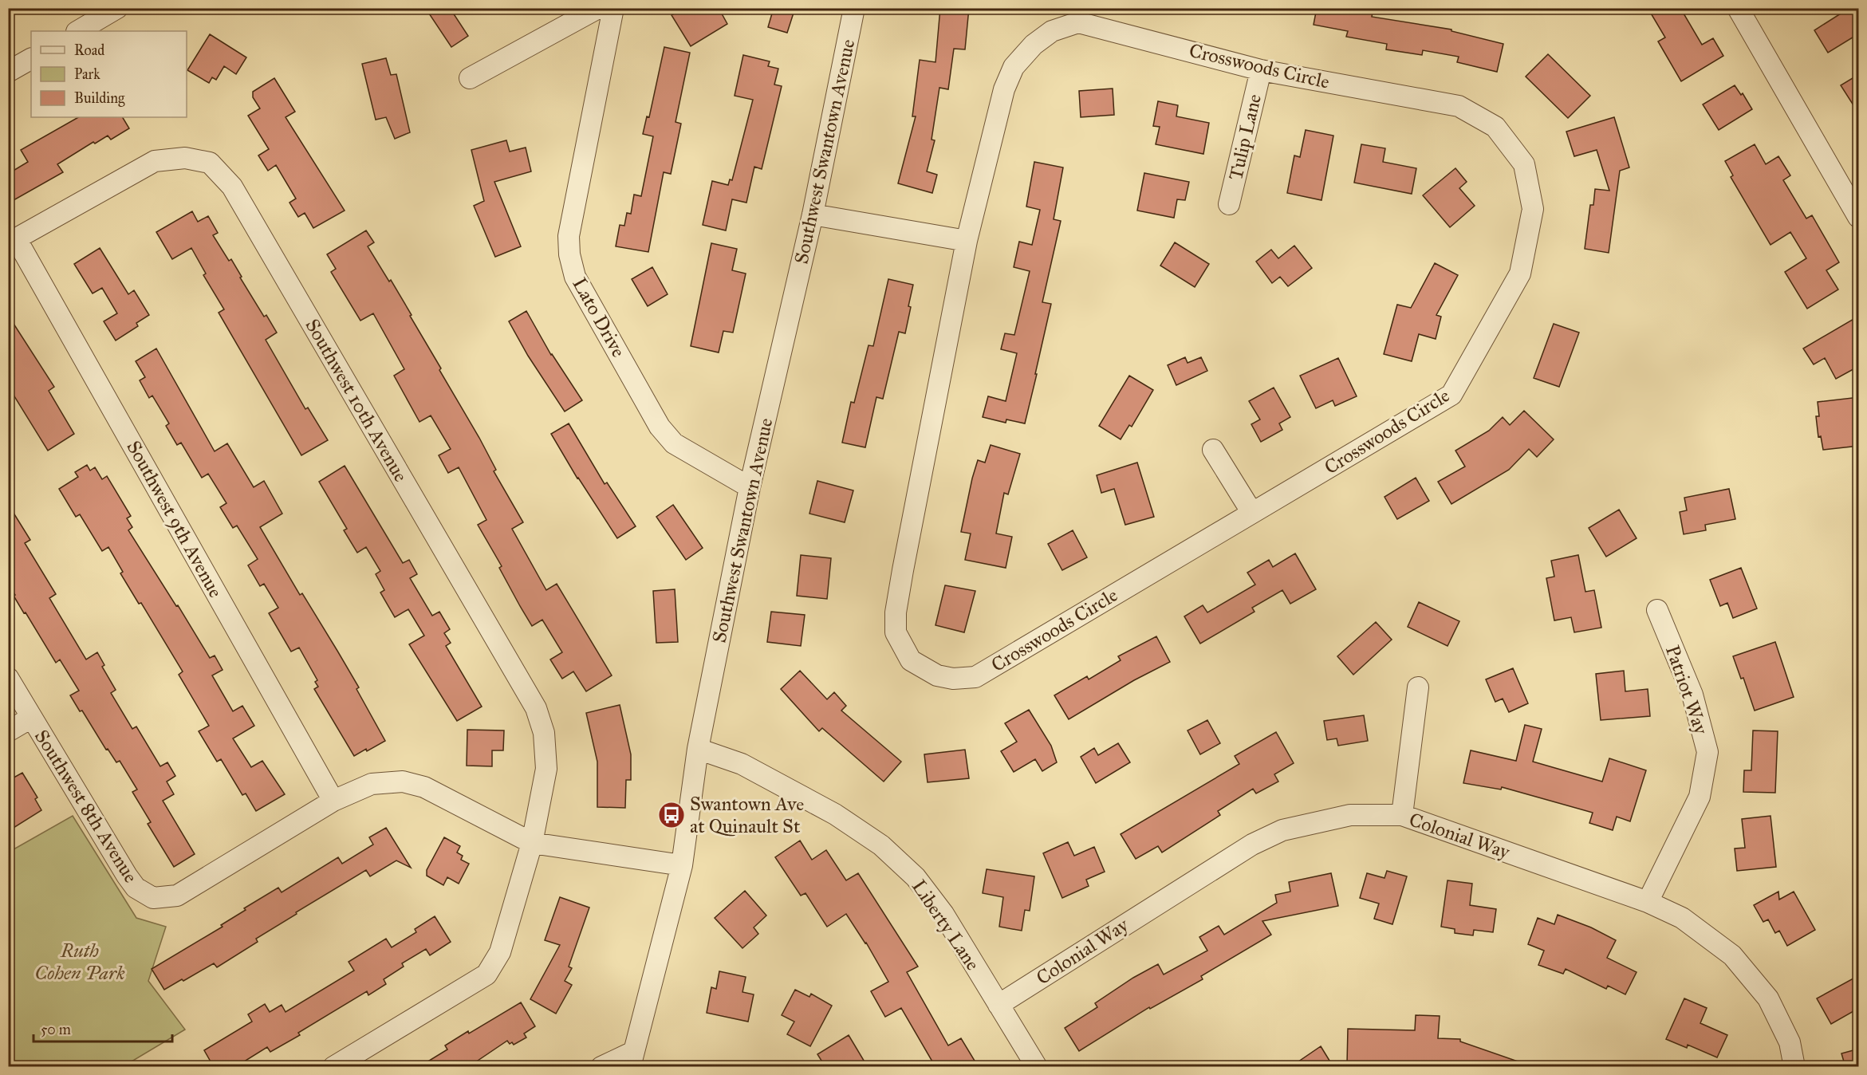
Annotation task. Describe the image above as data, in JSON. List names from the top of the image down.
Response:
{
  "streets": {
    "street": [
      "Crosswoods Circle",
      "Tulip Lane",
      "Southwest Swantown Avenue",
      "Lato Drive",
      "Southwest 10th Avenue",
      "Southwest 9th Avenue",
      "Patriot Way",
      "Southwest 8th Avenue",
      "Colonial Way",
      "Liberty Lane"
    ]
  },
  "crossings": [
    ["Crosswoods Circle", "Tulip Lane"],
    ["Southwest Swantown Avenue", "Lato Drive"],
    ["Southwest Swantown Avenue", "Southwest 8th Avenue"],
    ["Southwest Swantown Avenue", "Liberty Lane"],
    ["Southwest 10th Avenue", "Southwest 9th Avenue"],
    ["Southwest 10th Avenue", "Southwest 8th Avenue"],
    ["Southwest 9th Avenue", "Southwest 8th Avenue"],
    ["Patriot Way", "Colonial Way"],
    ["Colonial Way", "Liberty Lane"]
  ],
  "parks": ["Ruth Cohen Park"],
  "places": {
    "bus stop": ["Swantown Ave at Quinault St"]
  },
  "legend": ["Road", "Park", "Building"],
  "scale_bar": "50 m"
}
